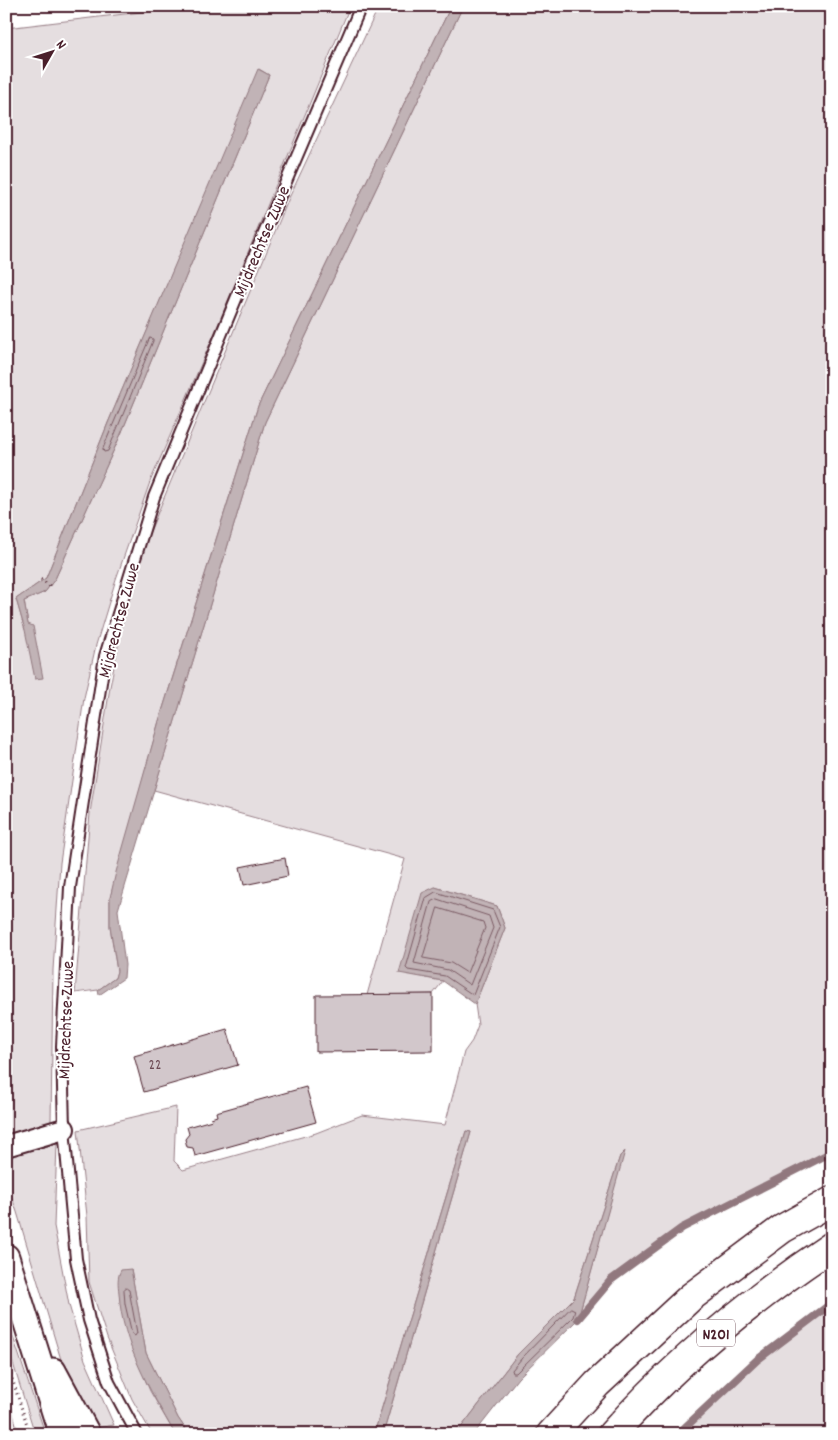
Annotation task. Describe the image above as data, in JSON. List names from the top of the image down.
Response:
{
  "streets": {
    "main road": ["N201"],
    "lane": ["Mijdrechtse Zuwe"]
  },
  "house_numbers": ["22"],
  "north": "top right"
}
